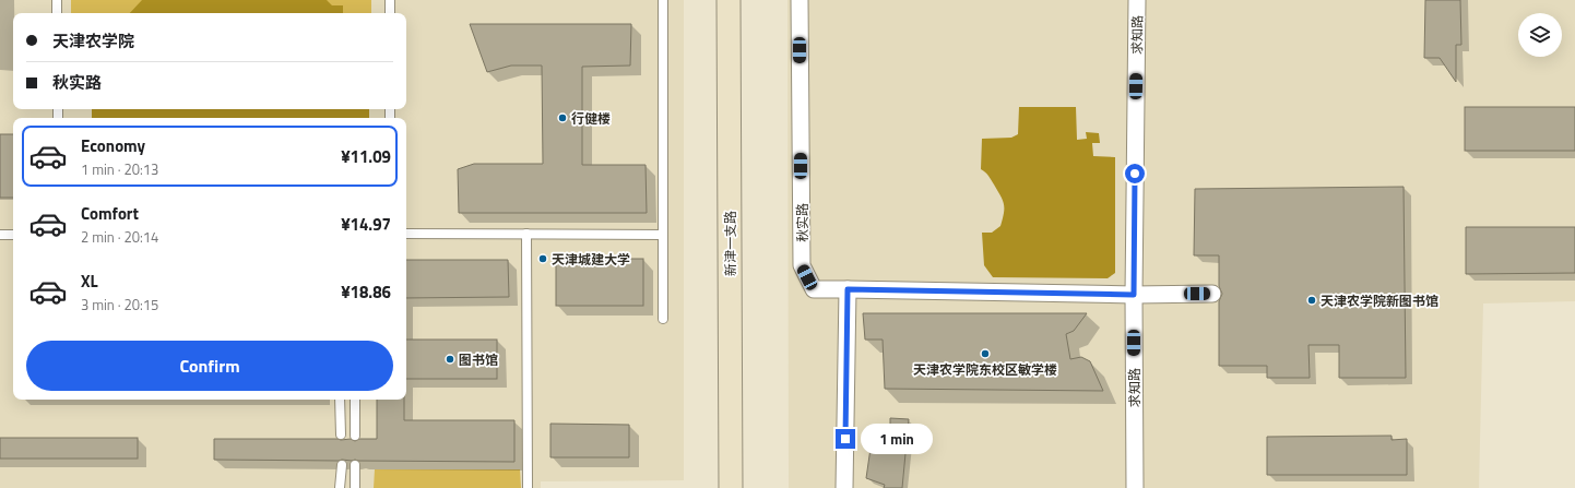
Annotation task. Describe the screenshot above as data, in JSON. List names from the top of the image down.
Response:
{
  "streets": {
    "street": ["求知路", "秋实路", "新津一支路"]
  },
  "places": [
    "行健楼",
    "天津城建大学",
    "天津农学院新图书馆",
    "天津农学院东校区敏学楼",
    "图书馆"
  ],
  "page": {
    "banner": ["天津农学院", "秋实路"],
    "list": [
      {
        "name": "Economy",
        "note": "1 min · 20:13",
        "value": "¥11.09"
      },
      {
        "name": "Comfort",
        "note": "2 min · 20:14",
        "value": "¥14.97"
      },
      {
        "name": "XL",
        "note": "3 min · 20:15",
        "value": "¥18.86"
      }
    ],
    "buttons": "Confirm",
    "bubble": "1 min"
  }
}
